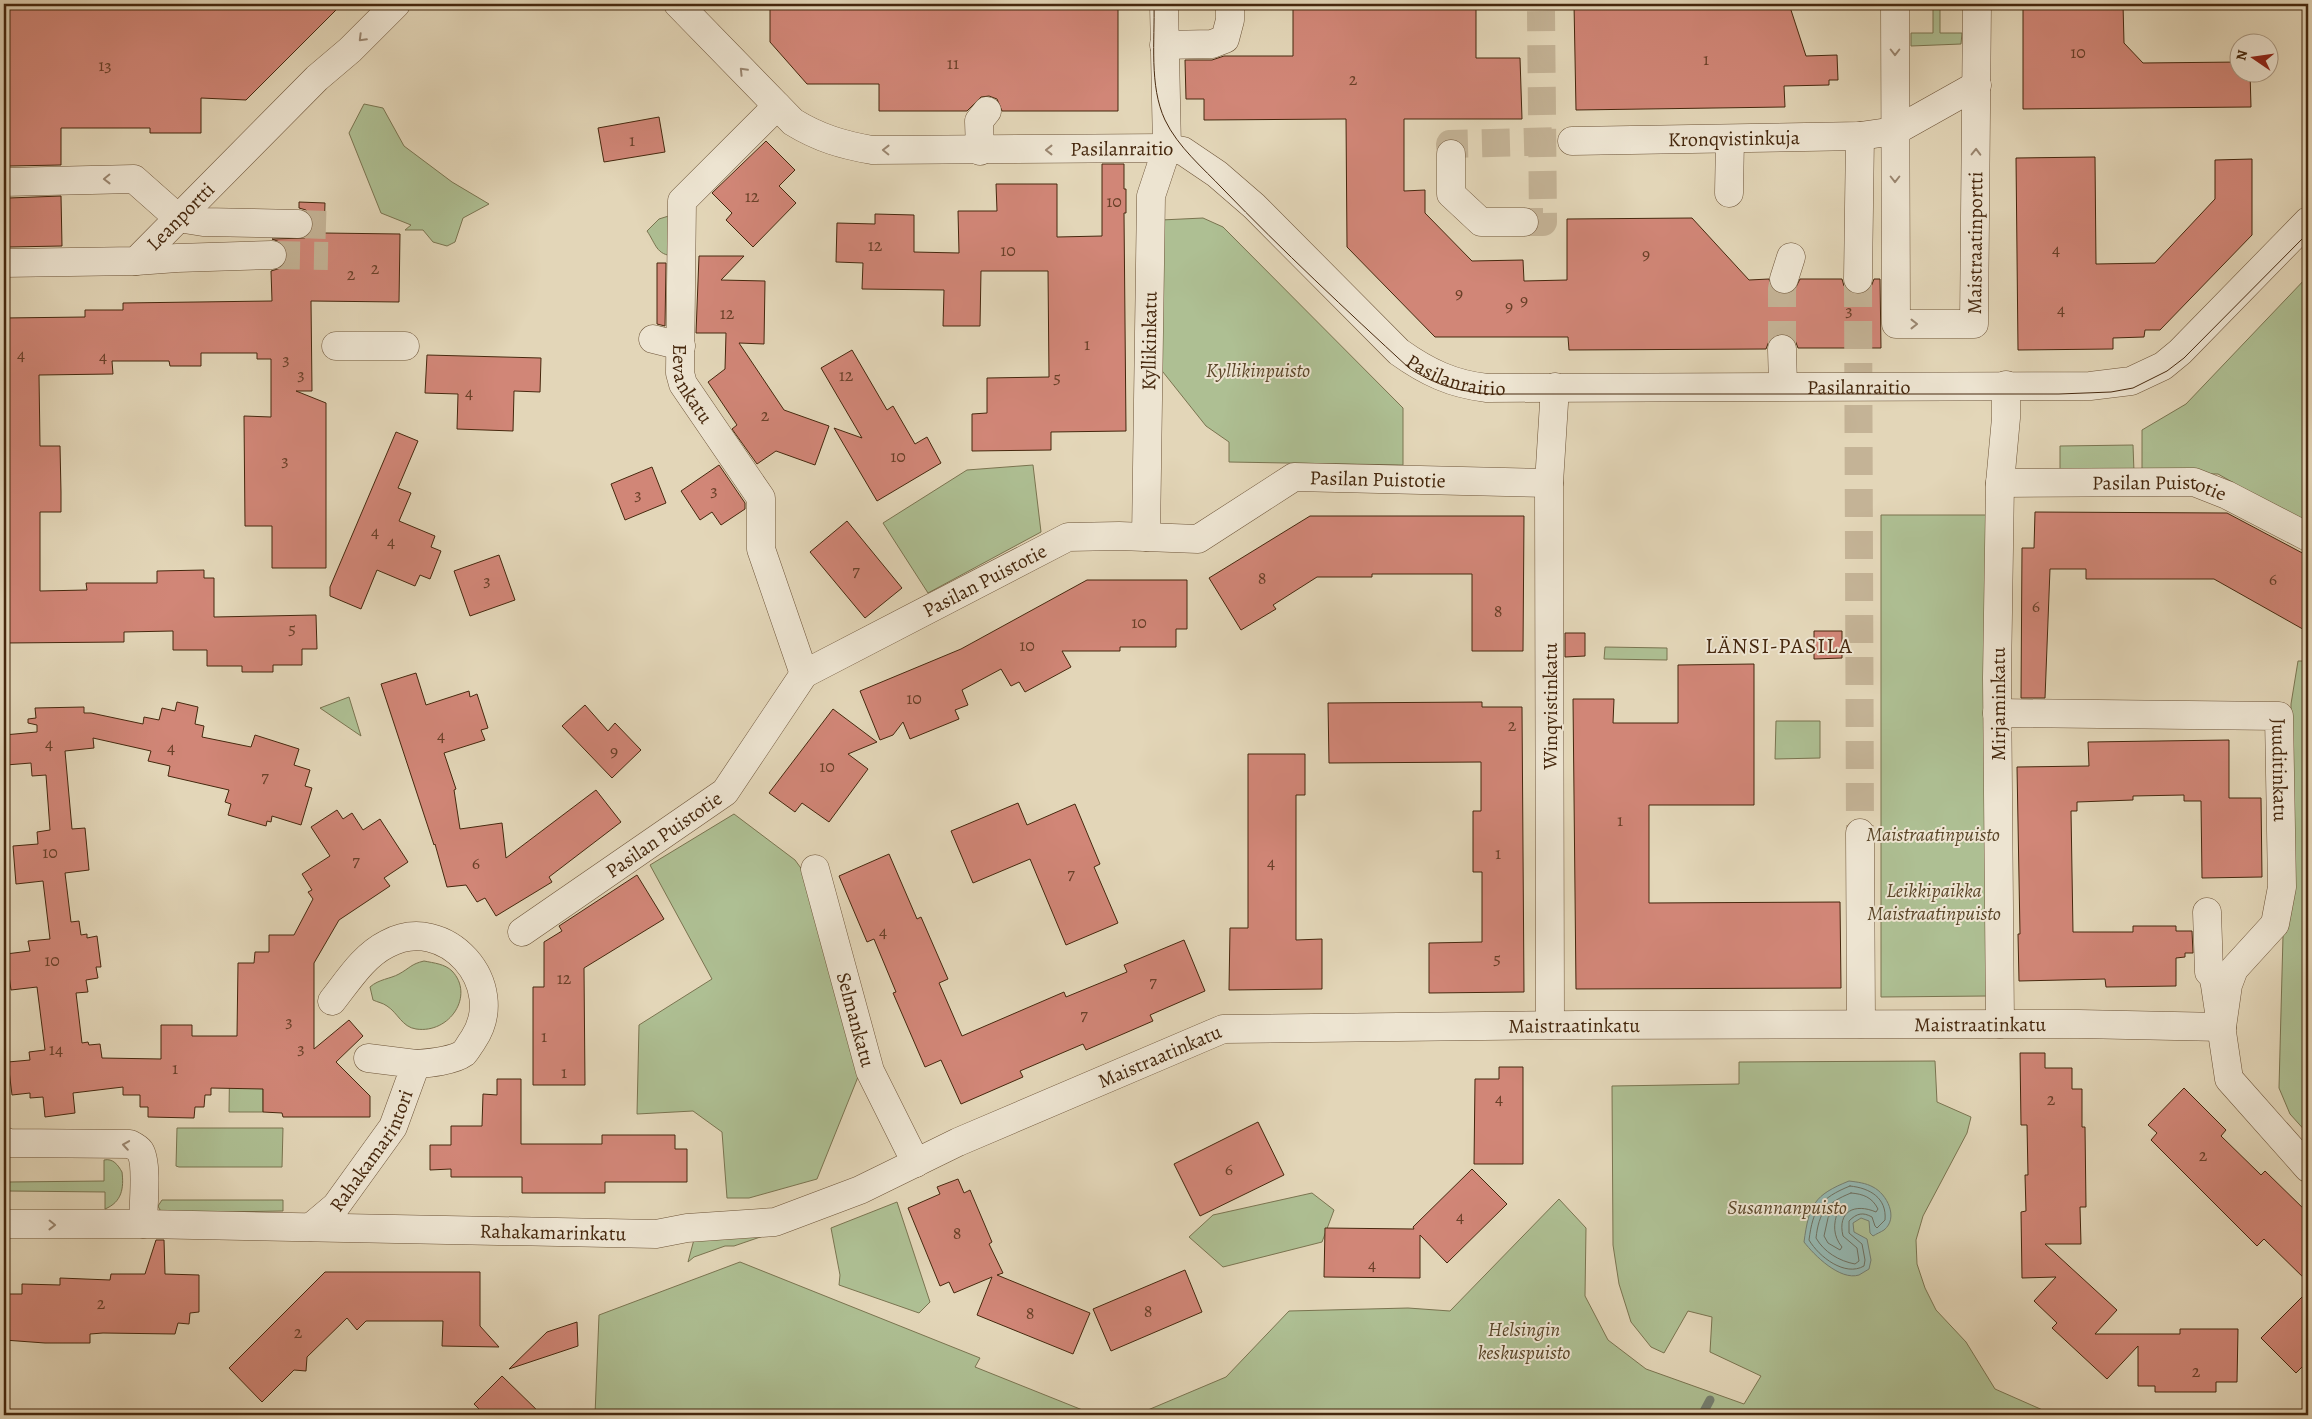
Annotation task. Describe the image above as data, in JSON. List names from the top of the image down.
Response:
{
  "streets": {
    "street": [
      "Kronqvistinkuja",
      "Pasilanraitio",
      "Leanportti",
      "Maistraatinportti",
      "Kyllikinkatu",
      "Eevankatu",
      "Pasilan Puistotie",
      "Mirjaminkatu",
      "Winqvistinkatu",
      "Juuditinkatu",
      "Selmankatu",
      "Maistraatinkatu",
      "Rahakamarintori",
      "Rahakamarinkatu"
    ]
  },
  "crossings": [
    ["Kronqvistinkuja", "Maistraatinportti"],
    ["Pasilanraitio", "Kyllikinkatu"],
    ["Pasilanraitio", "Eevankatu"],
    ["Pasilanraitio", "Mirjaminkatu"],
    ["Pasilanraitio", "Winqvistinkatu"],
    ["Kyllikinkatu", "Pasilan Puistotie"],
    ["Eevankatu", "Pasilan Puistotie"],
    ["Pasilan Puistotie", "Mirjaminkatu"],
    ["Pasilan Puistotie", "Winqvistinkatu"],
    ["Mirjaminkatu", "Juuditinkatu"],
    ["Mirjaminkatu", "Maistraatinkatu"],
    ["Winqvistinkatu", "Maistraatinkatu"],
    ["Juuditinkatu", "Maistraatinkatu"],
    ["Selmankatu", "Maistraatinkatu"],
    ["Maistraatinkatu", "Rahakamarinkatu"],
    ["Rahakamarintori", "Rahakamarinkatu"]
  ],
  "one_way": ["Leanportti"],
  "districts": ["LÄNSI-PASILA"],
  "parks": [
    "Kyllikinpuisto",
    "Maistraatinpuisto",
    "Leikkipaikka Maistraatinpuisto",
    "Susannanpuisto",
    "Helsingin keskuspuisto"
  ],
  "house_numbers": [
    "10",
    "1",
    "11",
    "13",
    "2",
    "1",
    "12",
    "10",
    "12",
    "4",
    "10",
    "9",
    "2",
    "2",
    "9",
    "9",
    "9",
    "4",
    "3",
    "12",
    "1",
    "4",
    "4",
    "3",
    "3",
    "12",
    "5",
    "4",
    "2",
    "10",
    "3",
    "3",
    "3",
    "4",
    "4",
    "7",
    "8",
    "6",
    "3",
    "6",
    "8",
    "10",
    "5",
    "10",
    "10",
    "2",
    "4",
    "4",
    "4",
    "9",
    "10",
    "7",
    "1",
    "10",
    "1",
    "7",
    "4",
    "6",
    "7",
    "4",
    "5",
    "10",
    "12",
    "7",
    "7",
    "3",
    "1",
    "3",
    "14",
    "1",
    "1",
    "4",
    "2",
    "2",
    "6",
    "4",
    "8",
    "4",
    "2",
    "8",
    "8",
    "2",
    "2"
  ],
  "north": "left"
}
